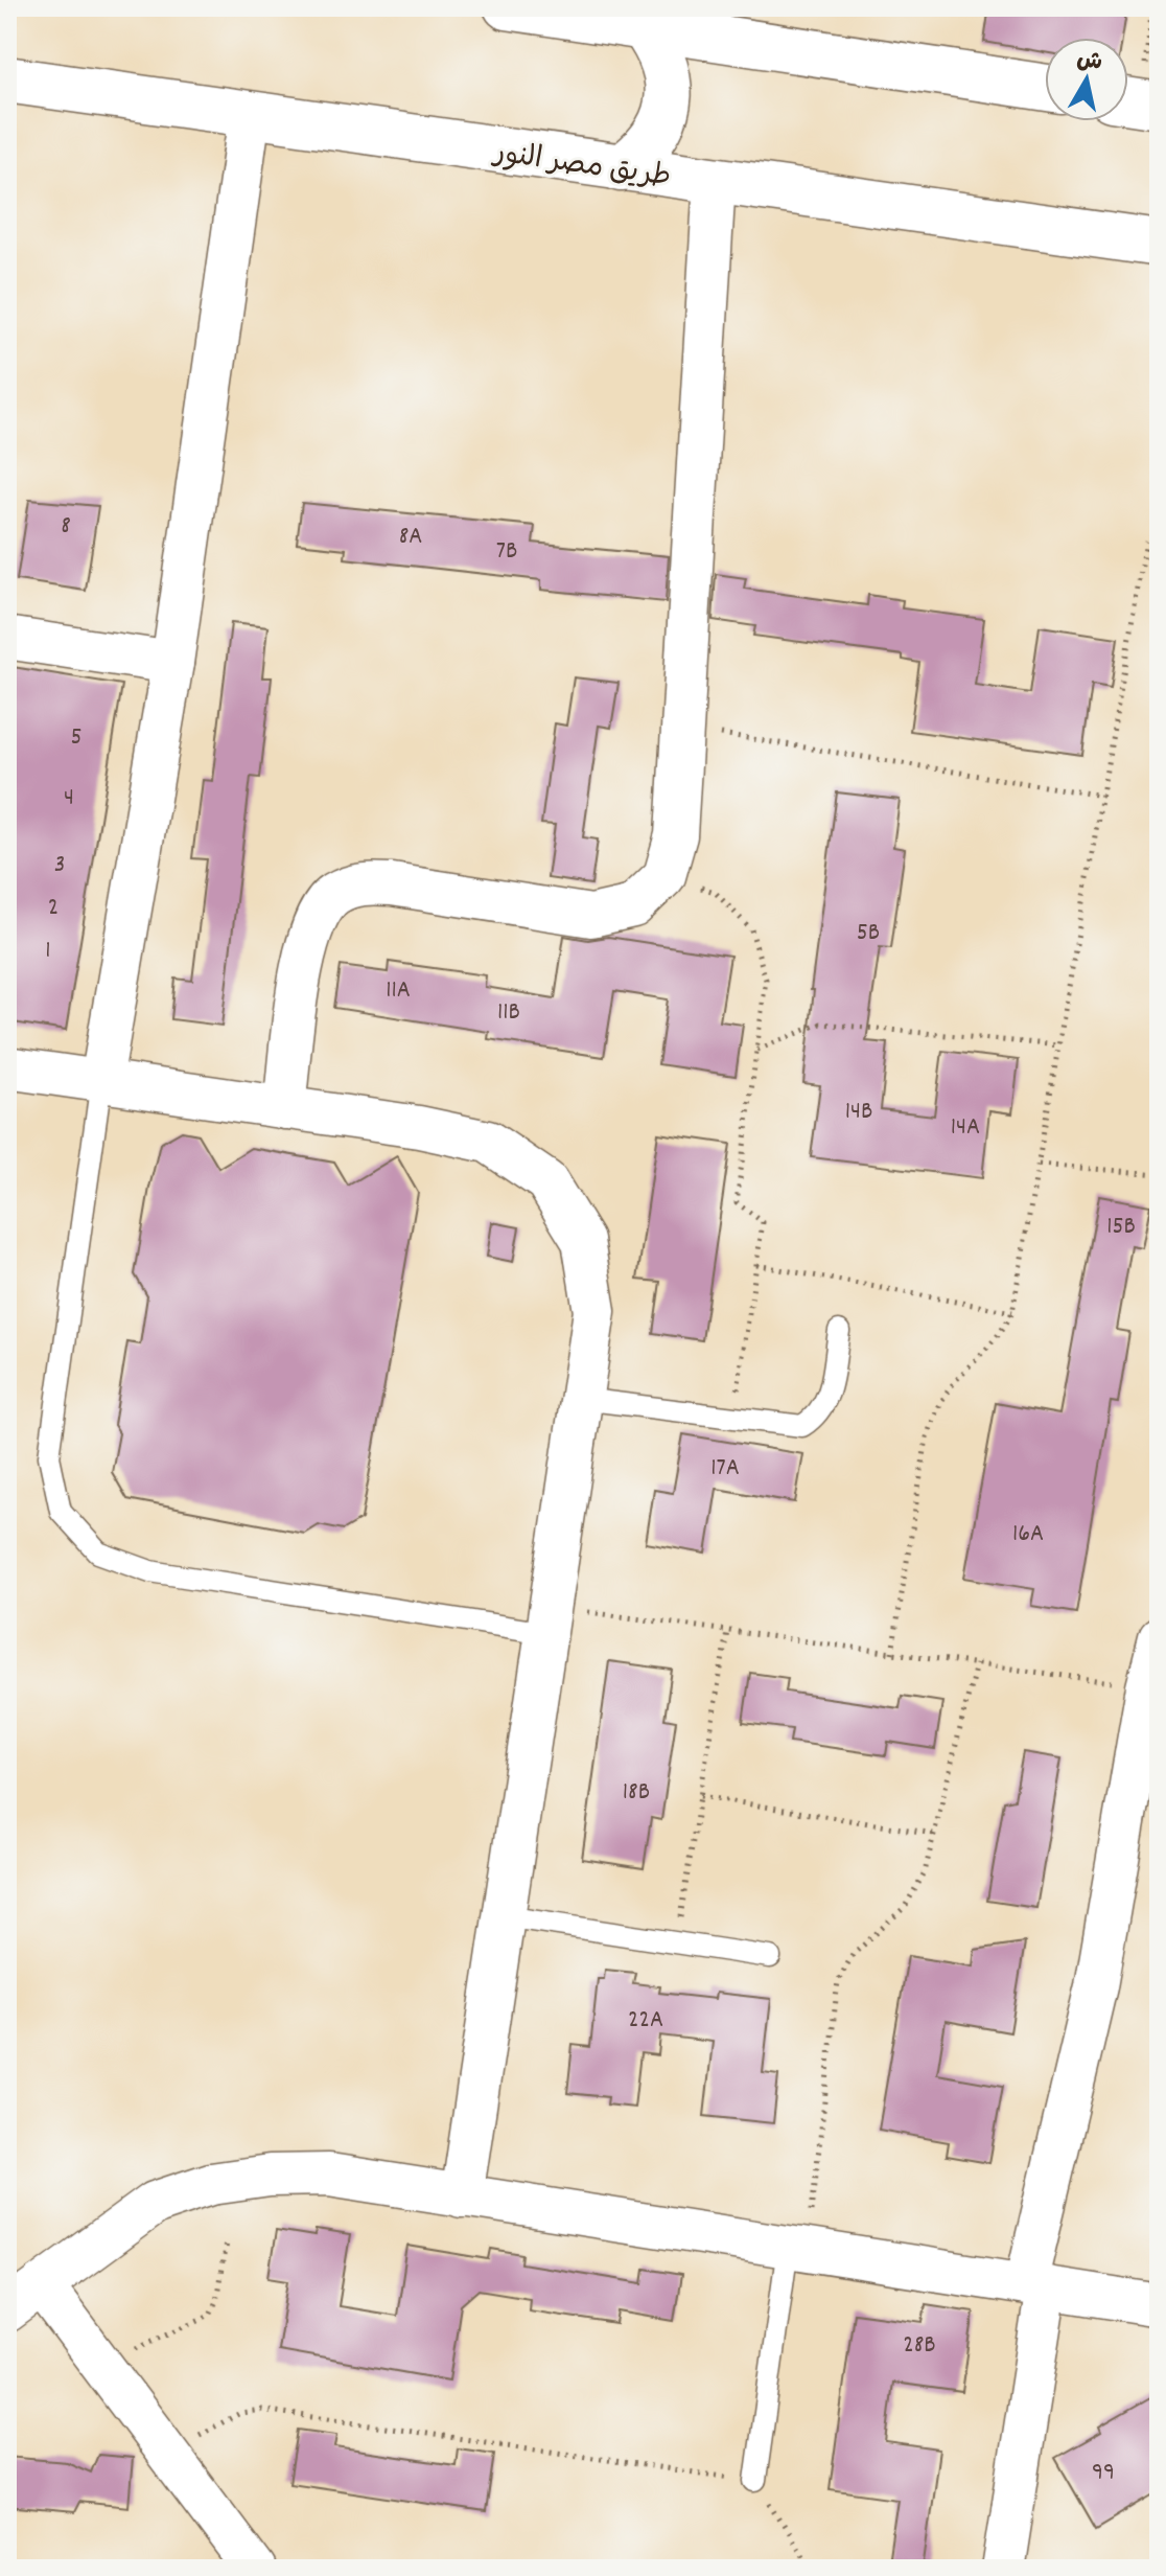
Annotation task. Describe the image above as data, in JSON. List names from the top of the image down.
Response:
{
  "streets": {
    "street": ["طريق مصر النور"]
  },
  "house_numbers": [
    "8",
    "8A",
    "7B",
    "5",
    "4",
    "3",
    "2",
    "5B",
    "1",
    "11A",
    "11B",
    "14B",
    "14A",
    "15B",
    "17A",
    "16A",
    "18B",
    "22A",
    "28B",
    "99"
  ],
  "north": "top"
}
